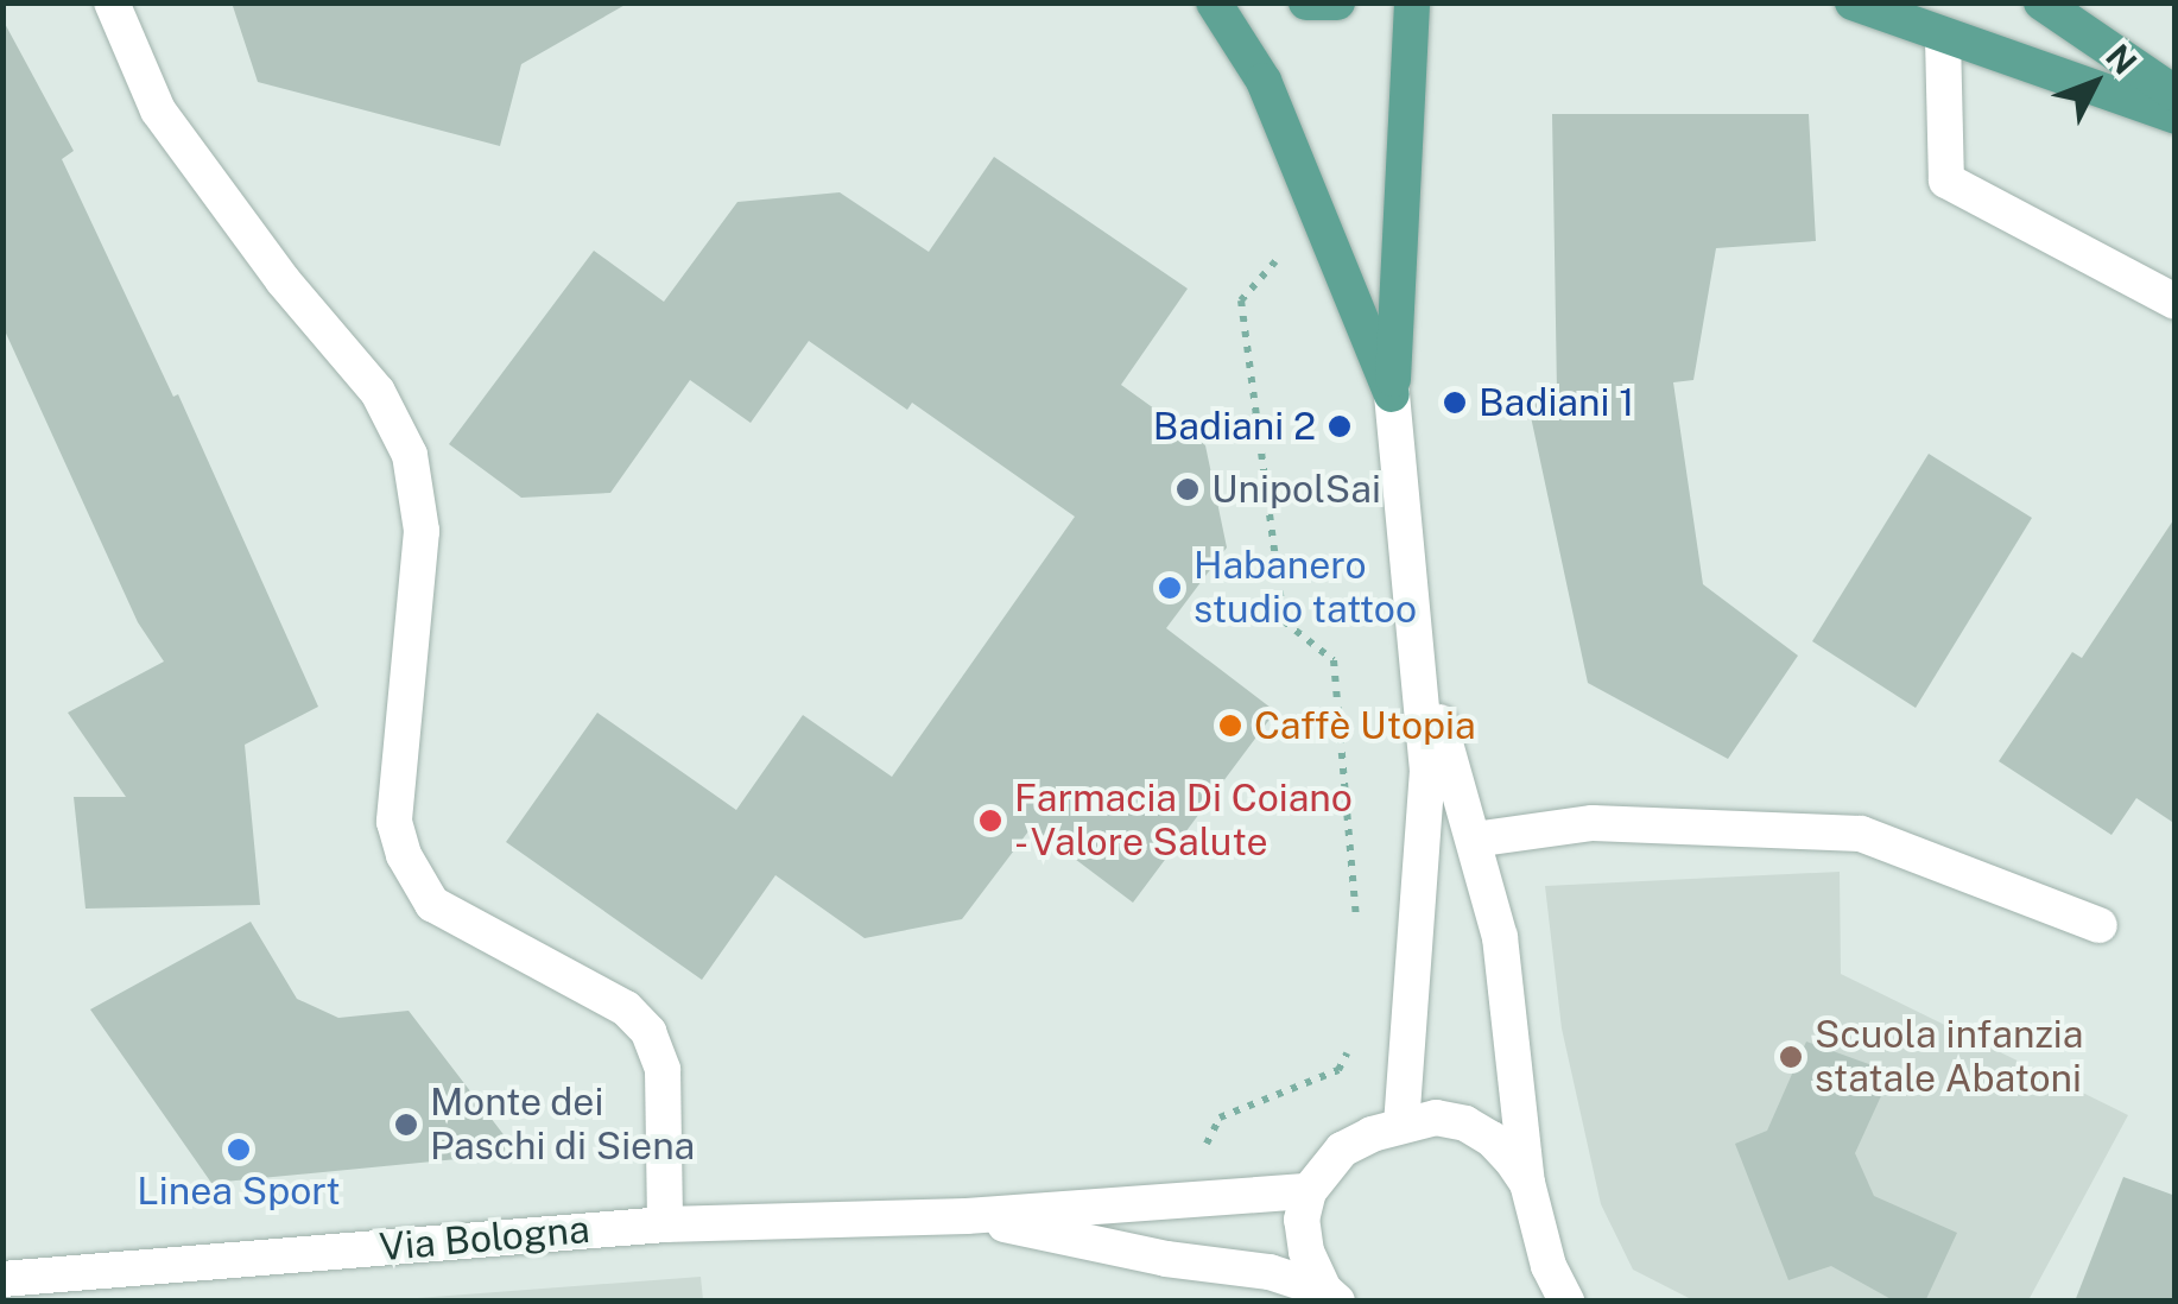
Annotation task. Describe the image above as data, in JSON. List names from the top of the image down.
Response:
{
  "streets": {
    "street": ["Via Bologna"]
  },
  "places": [
    "Badiani 1",
    "Badiani 2",
    "UnipolSai",
    "Habanero studio tattoo",
    "Caffè Utopia",
    "Farmacia Di Coiano - Valore Salute",
    "Scuola infanzia statale Abatoni",
    "Monte dei Paschi di Siena",
    "Linea Sport"
  ],
  "north": "top right"
}
